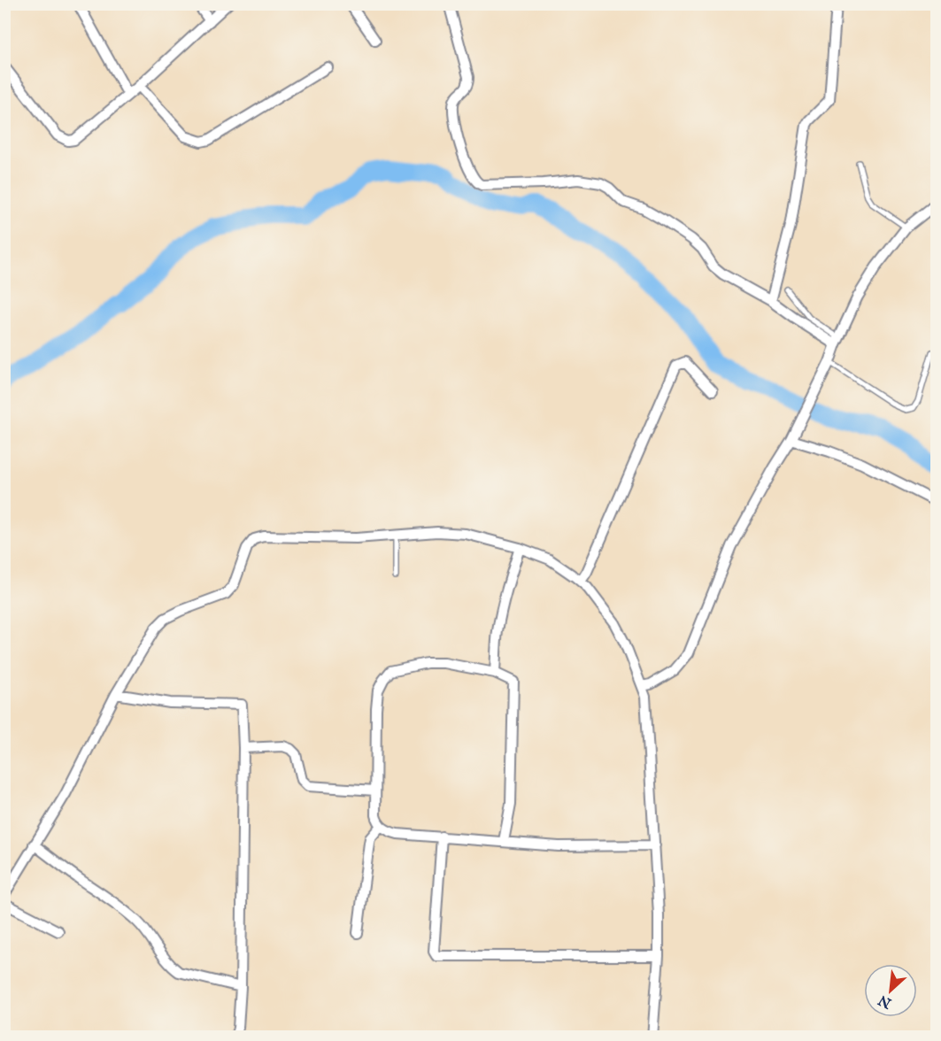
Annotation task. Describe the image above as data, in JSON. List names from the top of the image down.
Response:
{
  "north": "bottom left"
}
